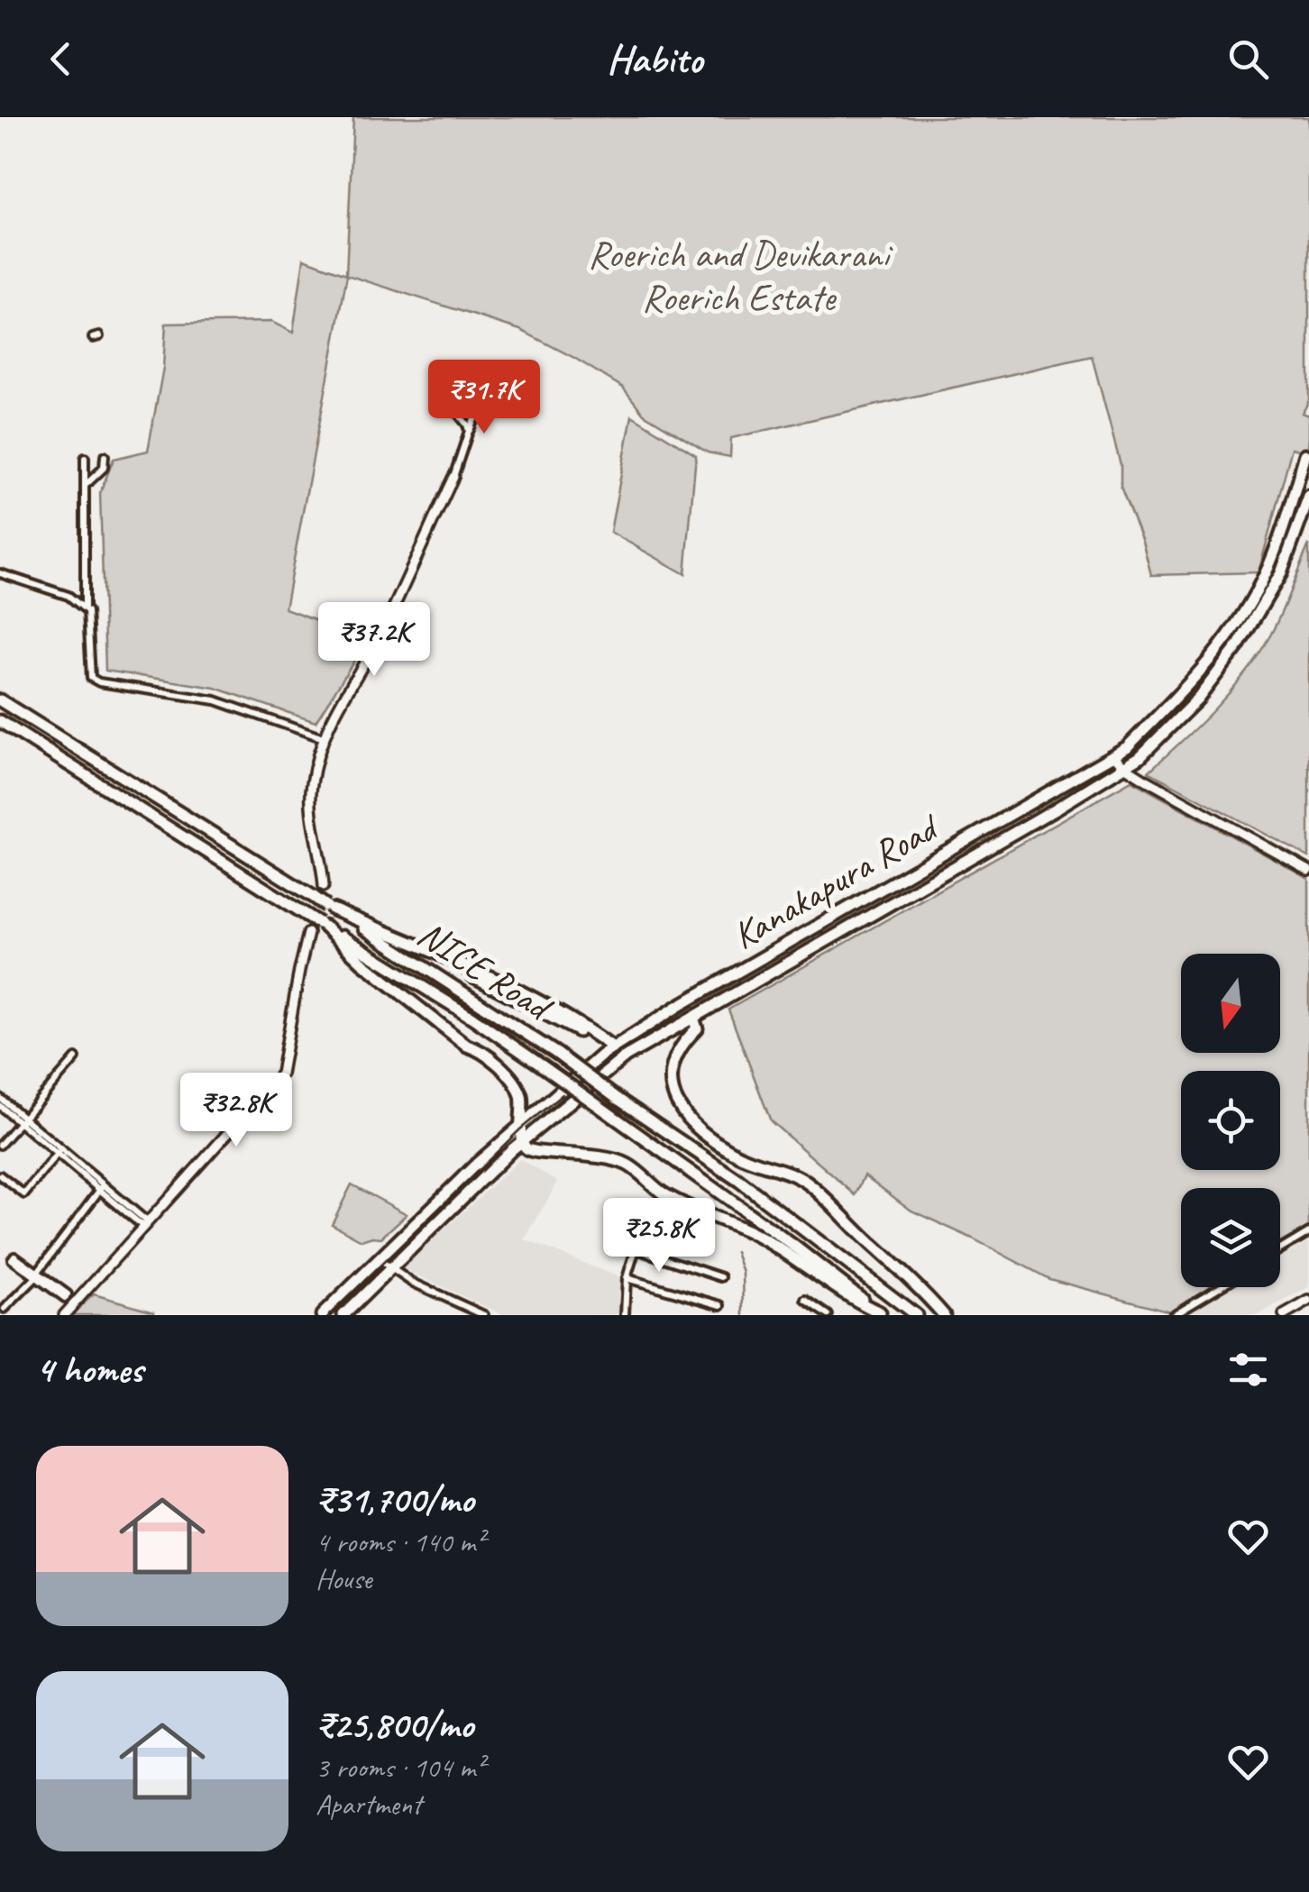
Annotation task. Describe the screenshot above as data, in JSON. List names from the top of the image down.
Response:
{
  "streets": {
    "highway": ["Kanakapura Road", "NICE Road"]
  },
  "parks": ["Roerich and Devikarani Roerich Estate"],
  "north": "bottom",
  "page": {
    "header": "Habito",
    "price": [
      "₹31.7K",
      "₹37.2K",
      "₹32.8K",
      "₹25.8K"
    ],
    "heading": "4 homes",
    "list": [
      {
        "name": "₹31,700/mo",
        "note": "4 rooms · 140 m² · House"
      },
      {
        "name": "₹25,800/mo",
        "note": "3 rooms · 104 m² · Apartment"
      }
    ]
  }
}
